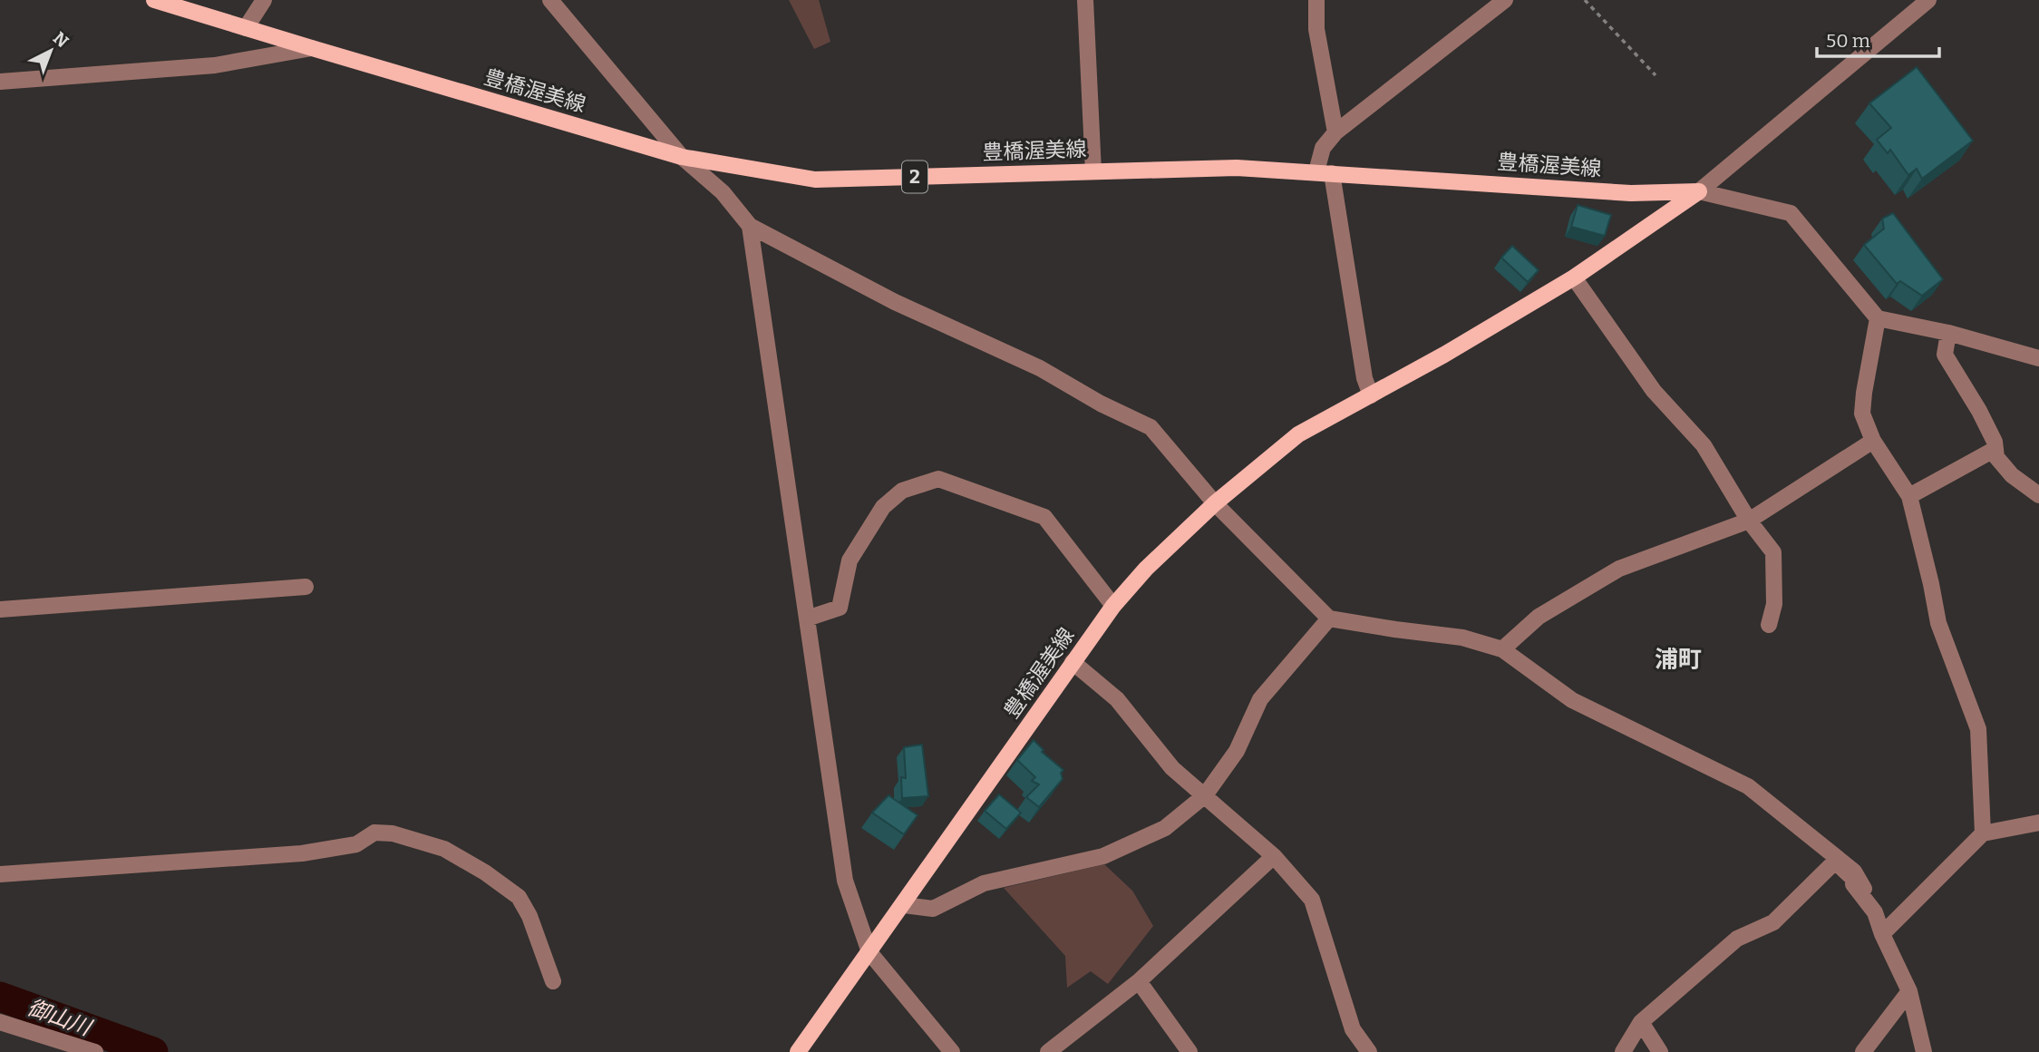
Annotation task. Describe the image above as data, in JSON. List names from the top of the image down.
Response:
{
  "streets": {
    "main road": ["豊橋渥美線", "2"]
  },
  "districts": ["浦町"],
  "water": ["御山川"],
  "scale_bar": "50 m",
  "north": "top right"
}
